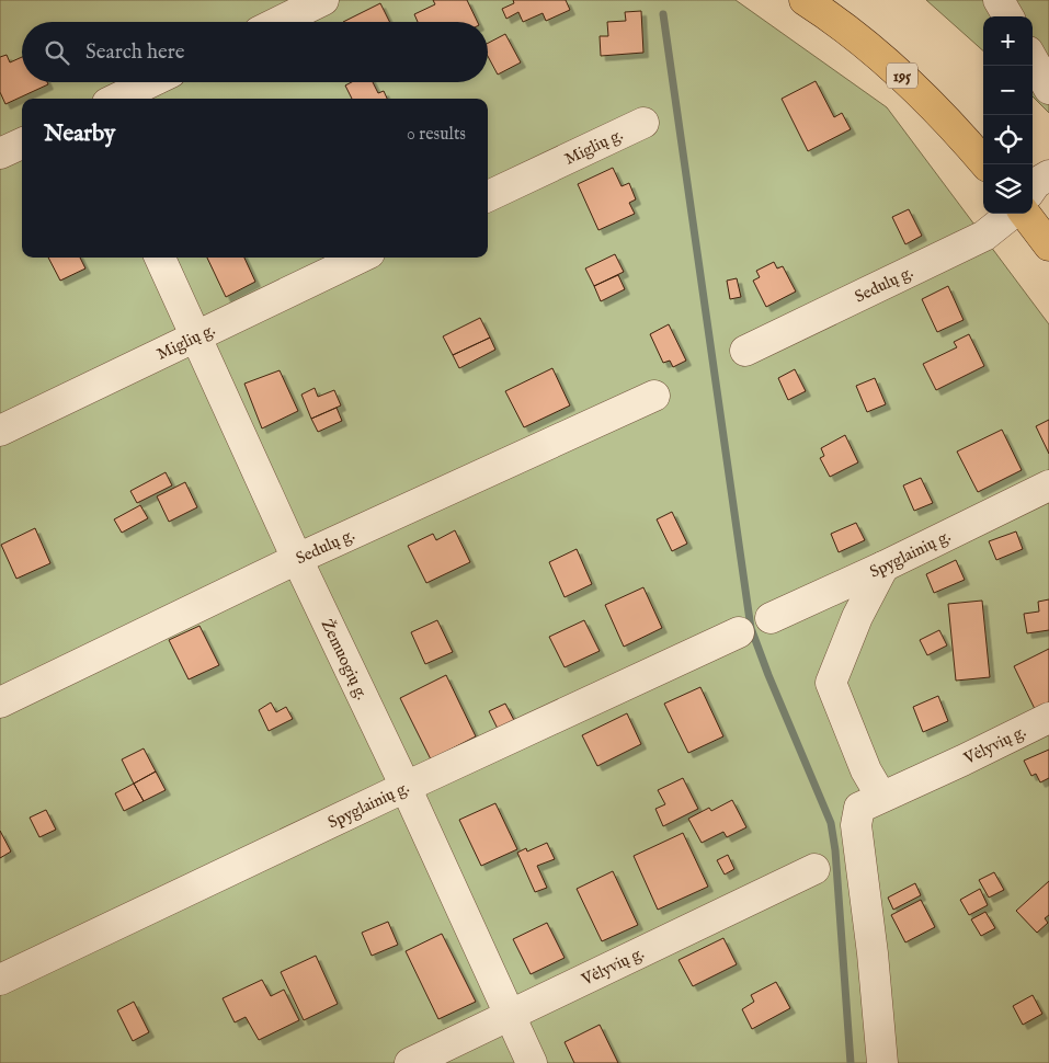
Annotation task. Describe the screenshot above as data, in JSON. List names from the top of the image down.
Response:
{
  "streets": {
    "main road": ["195"],
    "street": [
      "Miglių g.",
      "Sedulų g.",
      "Spyglainių g.",
      "Žemuogių g.",
      "Vėlyvių g."
    ]
  },
  "crossings": [
    ["Miglių g.", "Žemuogių g."],
    ["Sedulų g.", "Žemuogių g."],
    ["Spyglainių g.", "Žemuogių g."],
    ["Žemuogių g.", "Vėlyvių g."]
  ],
  "page": {
    "map_buttons": ["+", "−"],
    "search": "Search here",
    "heading": ["Nearby", "0 results"]
  }
}
